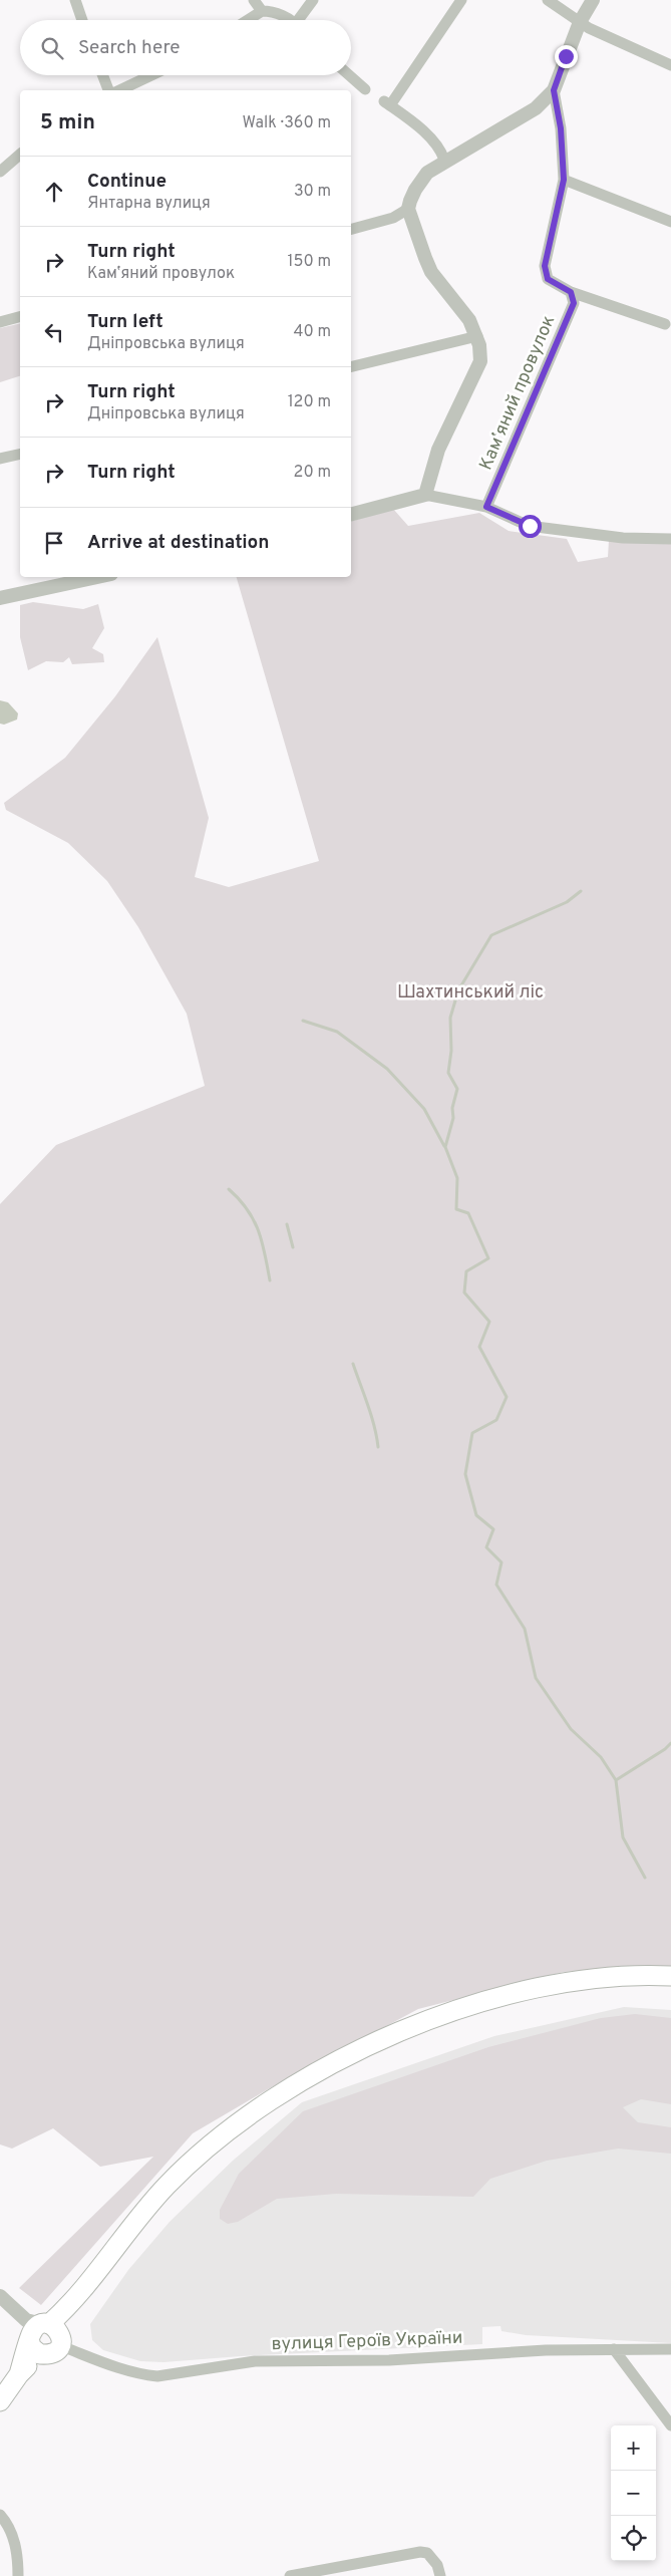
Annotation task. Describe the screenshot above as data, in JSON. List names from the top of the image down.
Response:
{
  "streets": {
    "street": ["Камʼяний провулок", "вулиця Героїв України"]
  },
  "parks": ["Шахтинський ліс"],
  "page": {
    "search": "Search here",
    "heading": ["5 min", "Walk · 360 m"],
    "list": [
      ["Continue", "Янтарна вулиця", "30 m"],
      ["Turn right", "Камʼяний провулок", "150 m"],
      ["Turn left", "Дніпровська вулиця", "40 m"],
      ["Turn right", "Дніпровська вулиця", "120 m"],
      ["Turn right", "20 m"],
      "Arrive at destination"
    ],
    "map_buttons": ["+", "−"]
  }
}
